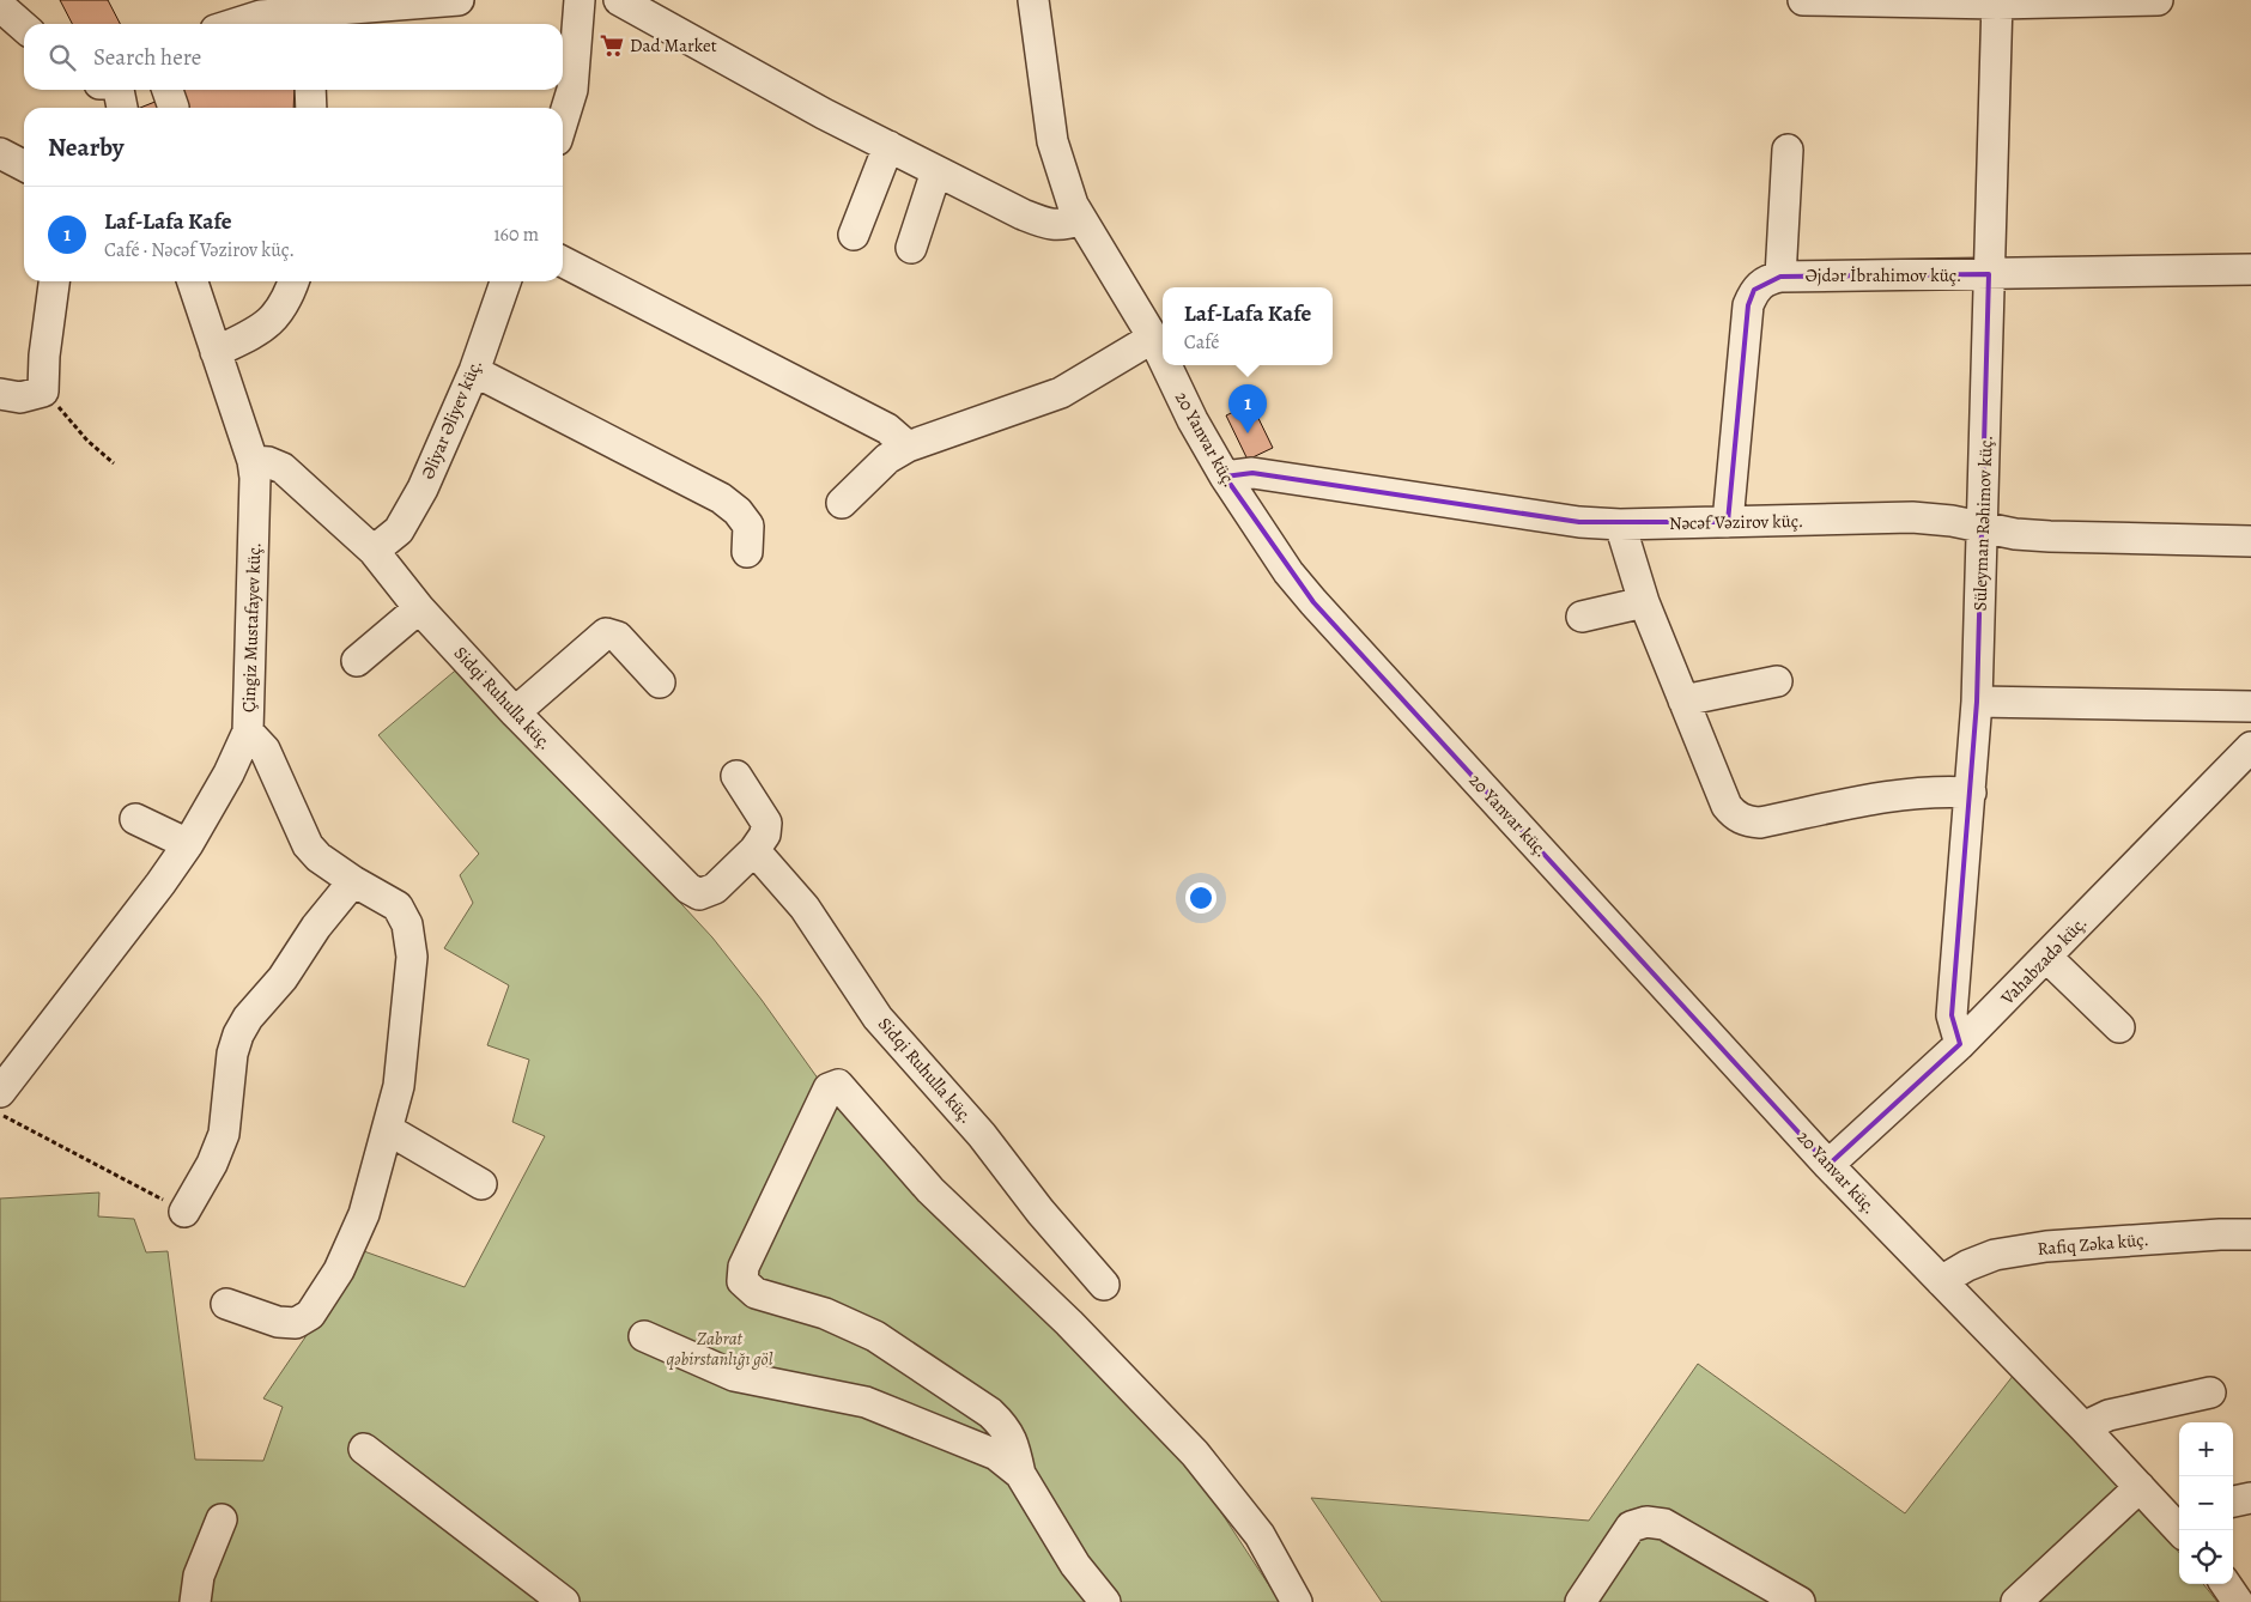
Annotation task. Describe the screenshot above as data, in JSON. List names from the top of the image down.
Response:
{
  "streets": {
    "street": [
      "Əjdər İbrahimov küç.",
      "Əliyar Əliyev küç.",
      "20 Yanvar küç.",
      "Nəcəf Vəzirov küç.",
      "Süleyman Rəhimov küç.",
      "Çingiz Mustafayev küç.",
      "Sidqi Ruhulla küç.",
      "Vahabzadə küç.",
      "Rafiq Zəka küç."
    ]
  },
  "crossings": [
    ["Əjdər İbrahimov küç.", "Nəcəf Vəzirov küç."],
    ["Əjdər İbrahimov küç.", "Süleyman Rəhimov küç."],
    ["Əliyar Əliyev küç.", "Sidqi Ruhulla küç."],
    ["20 Yanvar küç.", "Nəcəf Vəzirov küç."],
    ["20 Yanvar küç.", "Vahabzadə küç."],
    ["20 Yanvar küç.", "Rafiq Zəka küç."],
    ["Nəcəf Vəzirov küç.", "Süleyman Rəhimov küç."],
    ["Süleyman Rəhimov küç.", "Vahabzadə küç."],
    ["Çingiz Mustafayev küç.", "Sidqi Ruhulla küç."]
  ],
  "parks": ["Zabrat qəbirstanlığı göl"],
  "places": {
    "supermarket": ["Dad Market"]
  },
  "page": {
    "search": "Search here",
    "heading": "Nearby",
    "list": [
      {
        "mark": "1",
        "name": "Laf-Lafa Kafe",
        "note": "Café · Nəcəf Vəzirov küç.",
        "value": "160 m"
      }
    ],
    "popup": ["Laf-Lafa Kafe", "Café"],
    "pins": "1",
    "map_buttons": ["+", "−"]
  }
}
